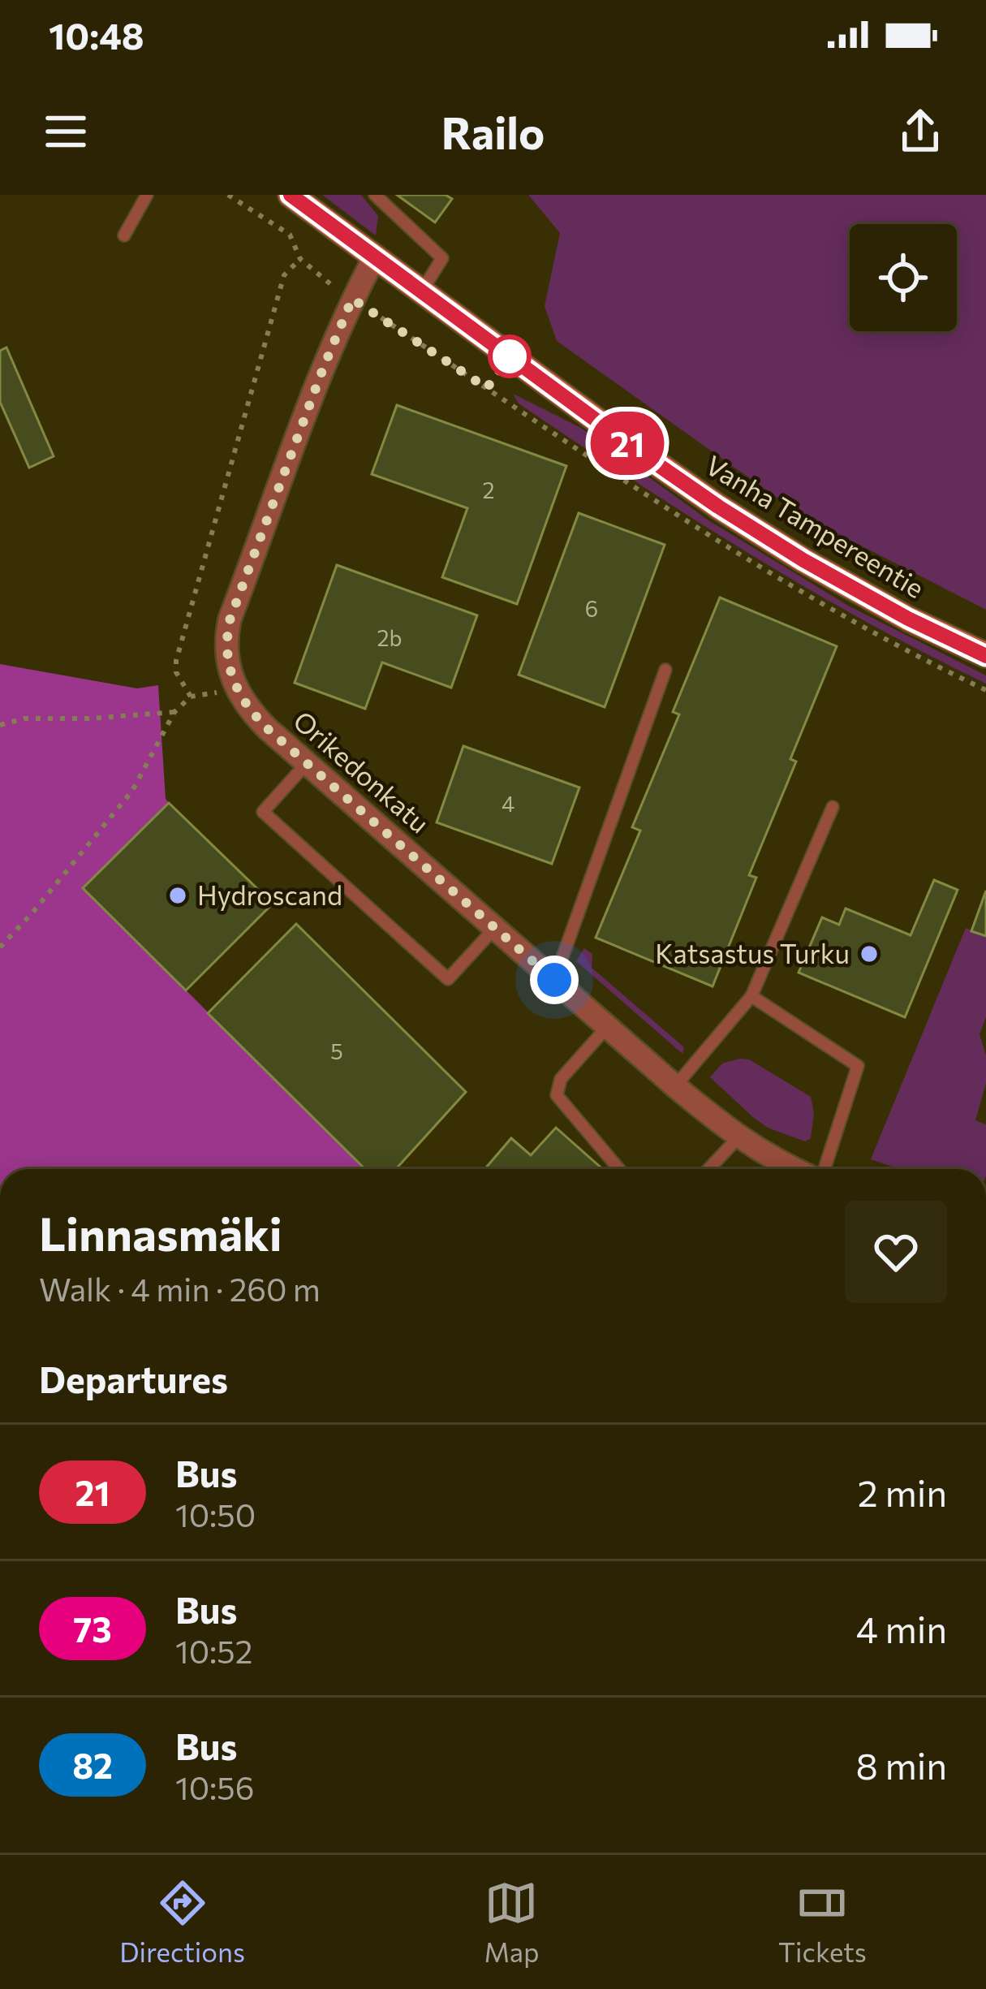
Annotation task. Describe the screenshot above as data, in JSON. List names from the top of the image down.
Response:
{
  "streets": {
    "main road": ["Vanha Tampereentie"],
    "street": ["Orikedonkatu"]
  },
  "crossings": [
    ["Vanha Tampereentie", "Orikedonkatu"]
  ],
  "places": ["Hydroscand", "Katsastus Turku"],
  "lines": ["bus line 21"],
  "house_numbers": [
    "2",
    "6",
    "2b",
    "4",
    "5"
  ],
  "page": {
    "status": "10:48",
    "header": "Railo",
    "on_map": "21",
    "heading": [
      ["Linnasmäki", "Walk · 4 min · 260 m"],
      "Departures"
    ],
    "list": [
      {
        "mark": "21",
        "name": "Bus",
        "note": "10:50",
        "value": "2 min"
      },
      {
        "mark": "73",
        "name": "Bus",
        "note": "10:52",
        "value": "4 min"
      },
      {
        "mark": "82",
        "name": "Bus",
        "note": "10:56",
        "value": "8 min"
      }
    ],
    "tabs": ["Directions", "Map", "Tickets"]
  }
}
